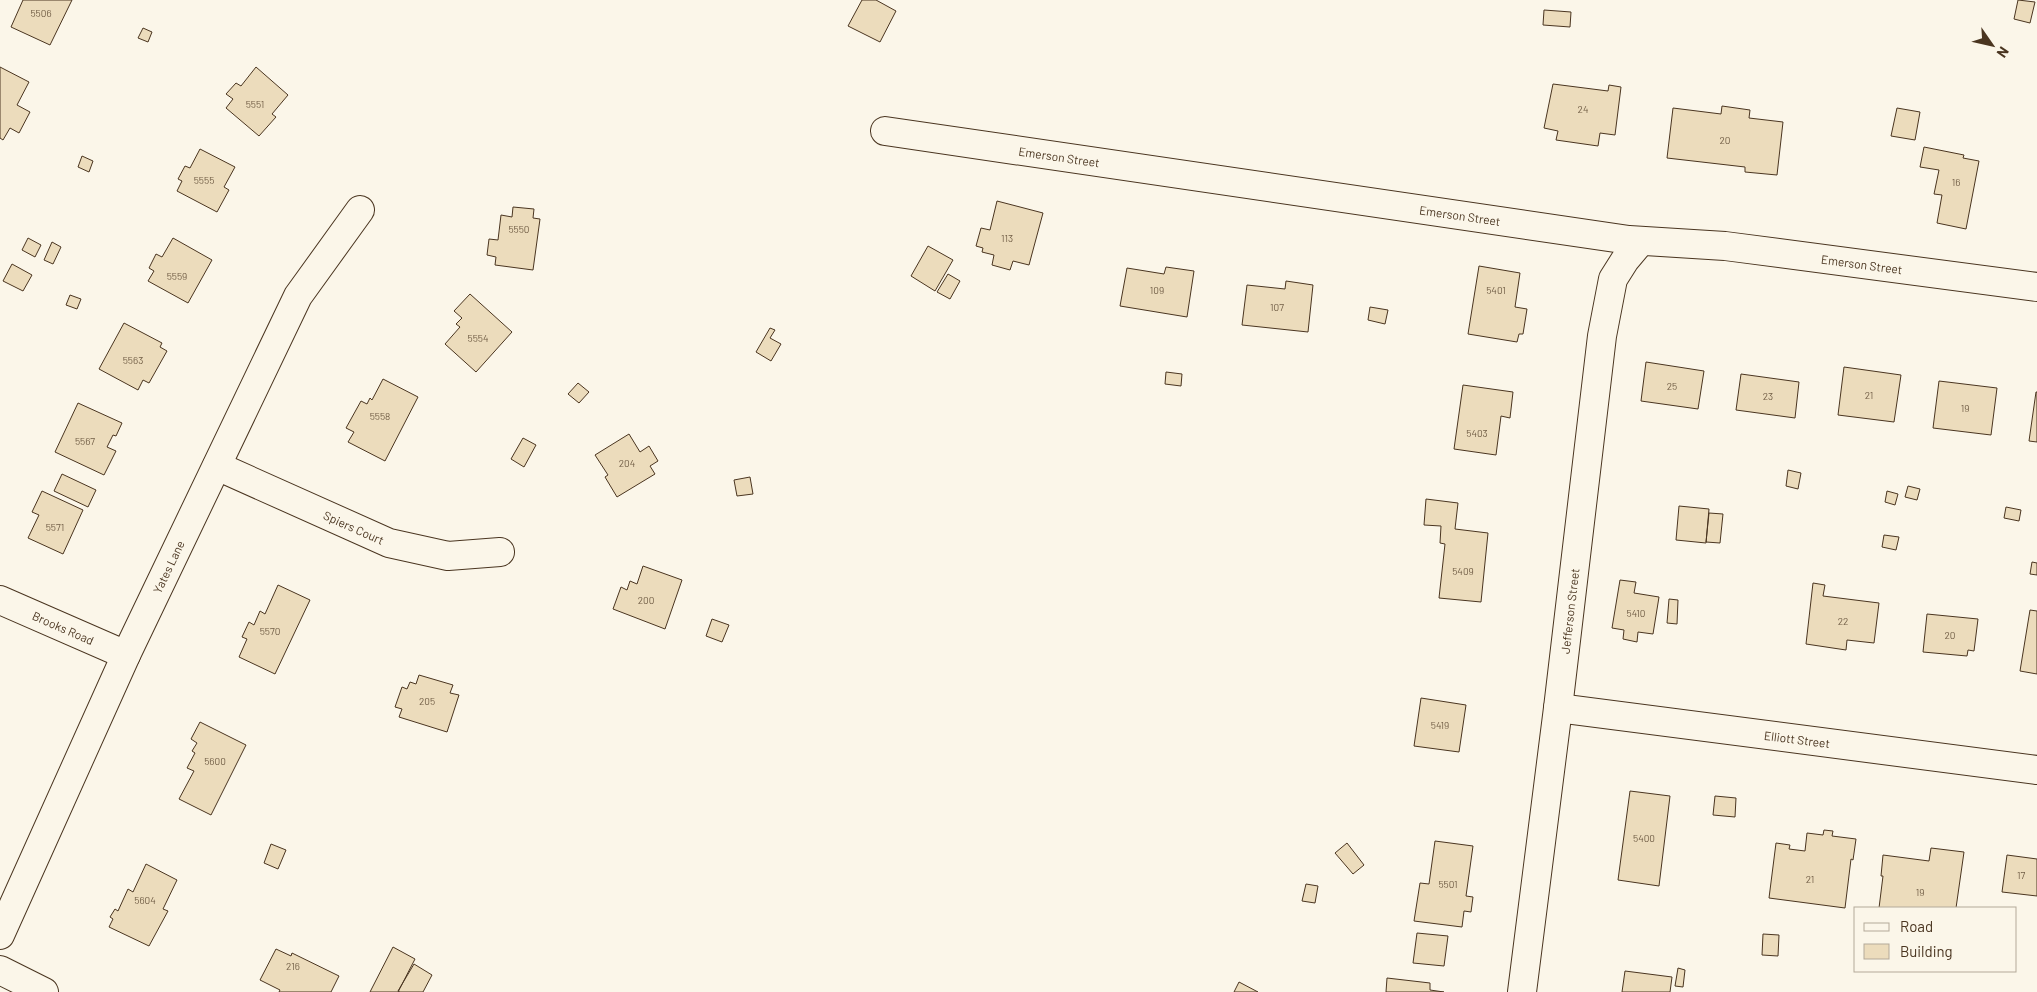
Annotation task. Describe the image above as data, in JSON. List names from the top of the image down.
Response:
{
  "streets": {
    "street": [
      "Emerson Street",
      "Spiers Court",
      "Yates Lane",
      "Jefferson Street",
      "Brooks Road",
      "Elliott Street"
    ]
  },
  "crossings": [
    ["Emerson Street", "Jefferson Street"],
    ["Spiers Court", "Yates Lane"],
    ["Yates Lane", "Brooks Road"],
    ["Jefferson Street", "Elliott Street"]
  ],
  "house_numbers": [
    "5506",
    "5551",
    "24",
    "20",
    "5555",
    "16",
    "5550",
    "113",
    "5559",
    "109",
    "5401",
    "107",
    "5554",
    "5563",
    "25",
    "21",
    "23",
    "19",
    "5558",
    "5403",
    "5567",
    "204",
    "5571",
    "5409",
    "200",
    "5410",
    "22",
    "5570",
    "20",
    "205",
    "5419",
    "5600",
    "5400",
    "17",
    "21",
    "5501",
    "19",
    "5604",
    "216"
  ],
  "legend": ["Road", "Building"],
  "north": "bottom right"
}
